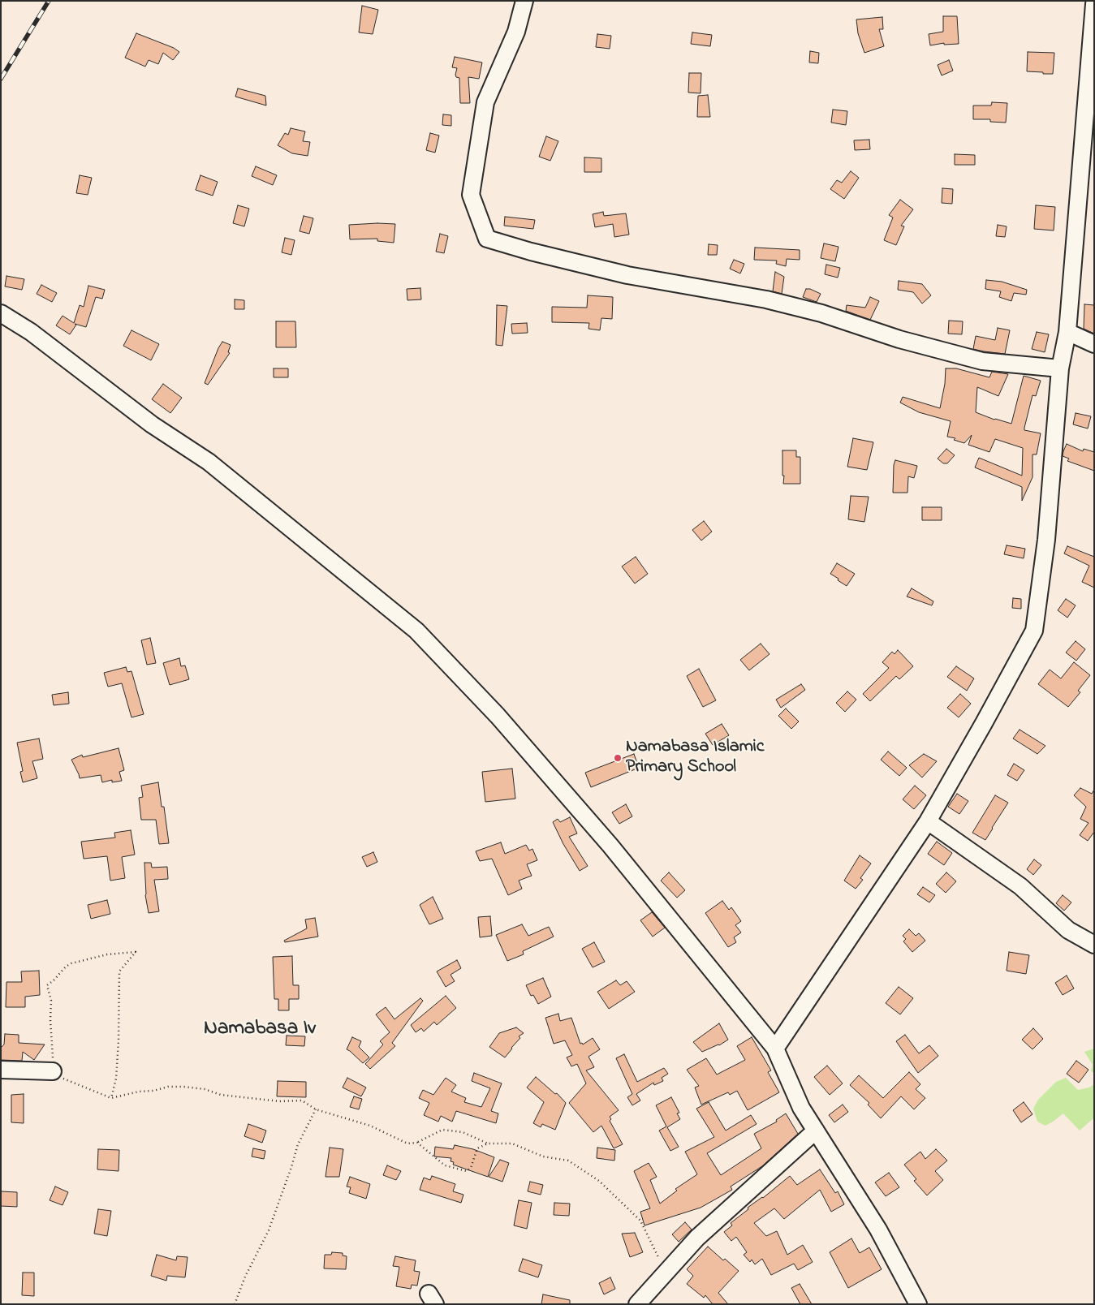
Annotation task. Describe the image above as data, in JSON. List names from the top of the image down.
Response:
{
  "districts": ["Namabasa Iv"],
  "places": ["Namabasa Islamic Primary School"]
}
